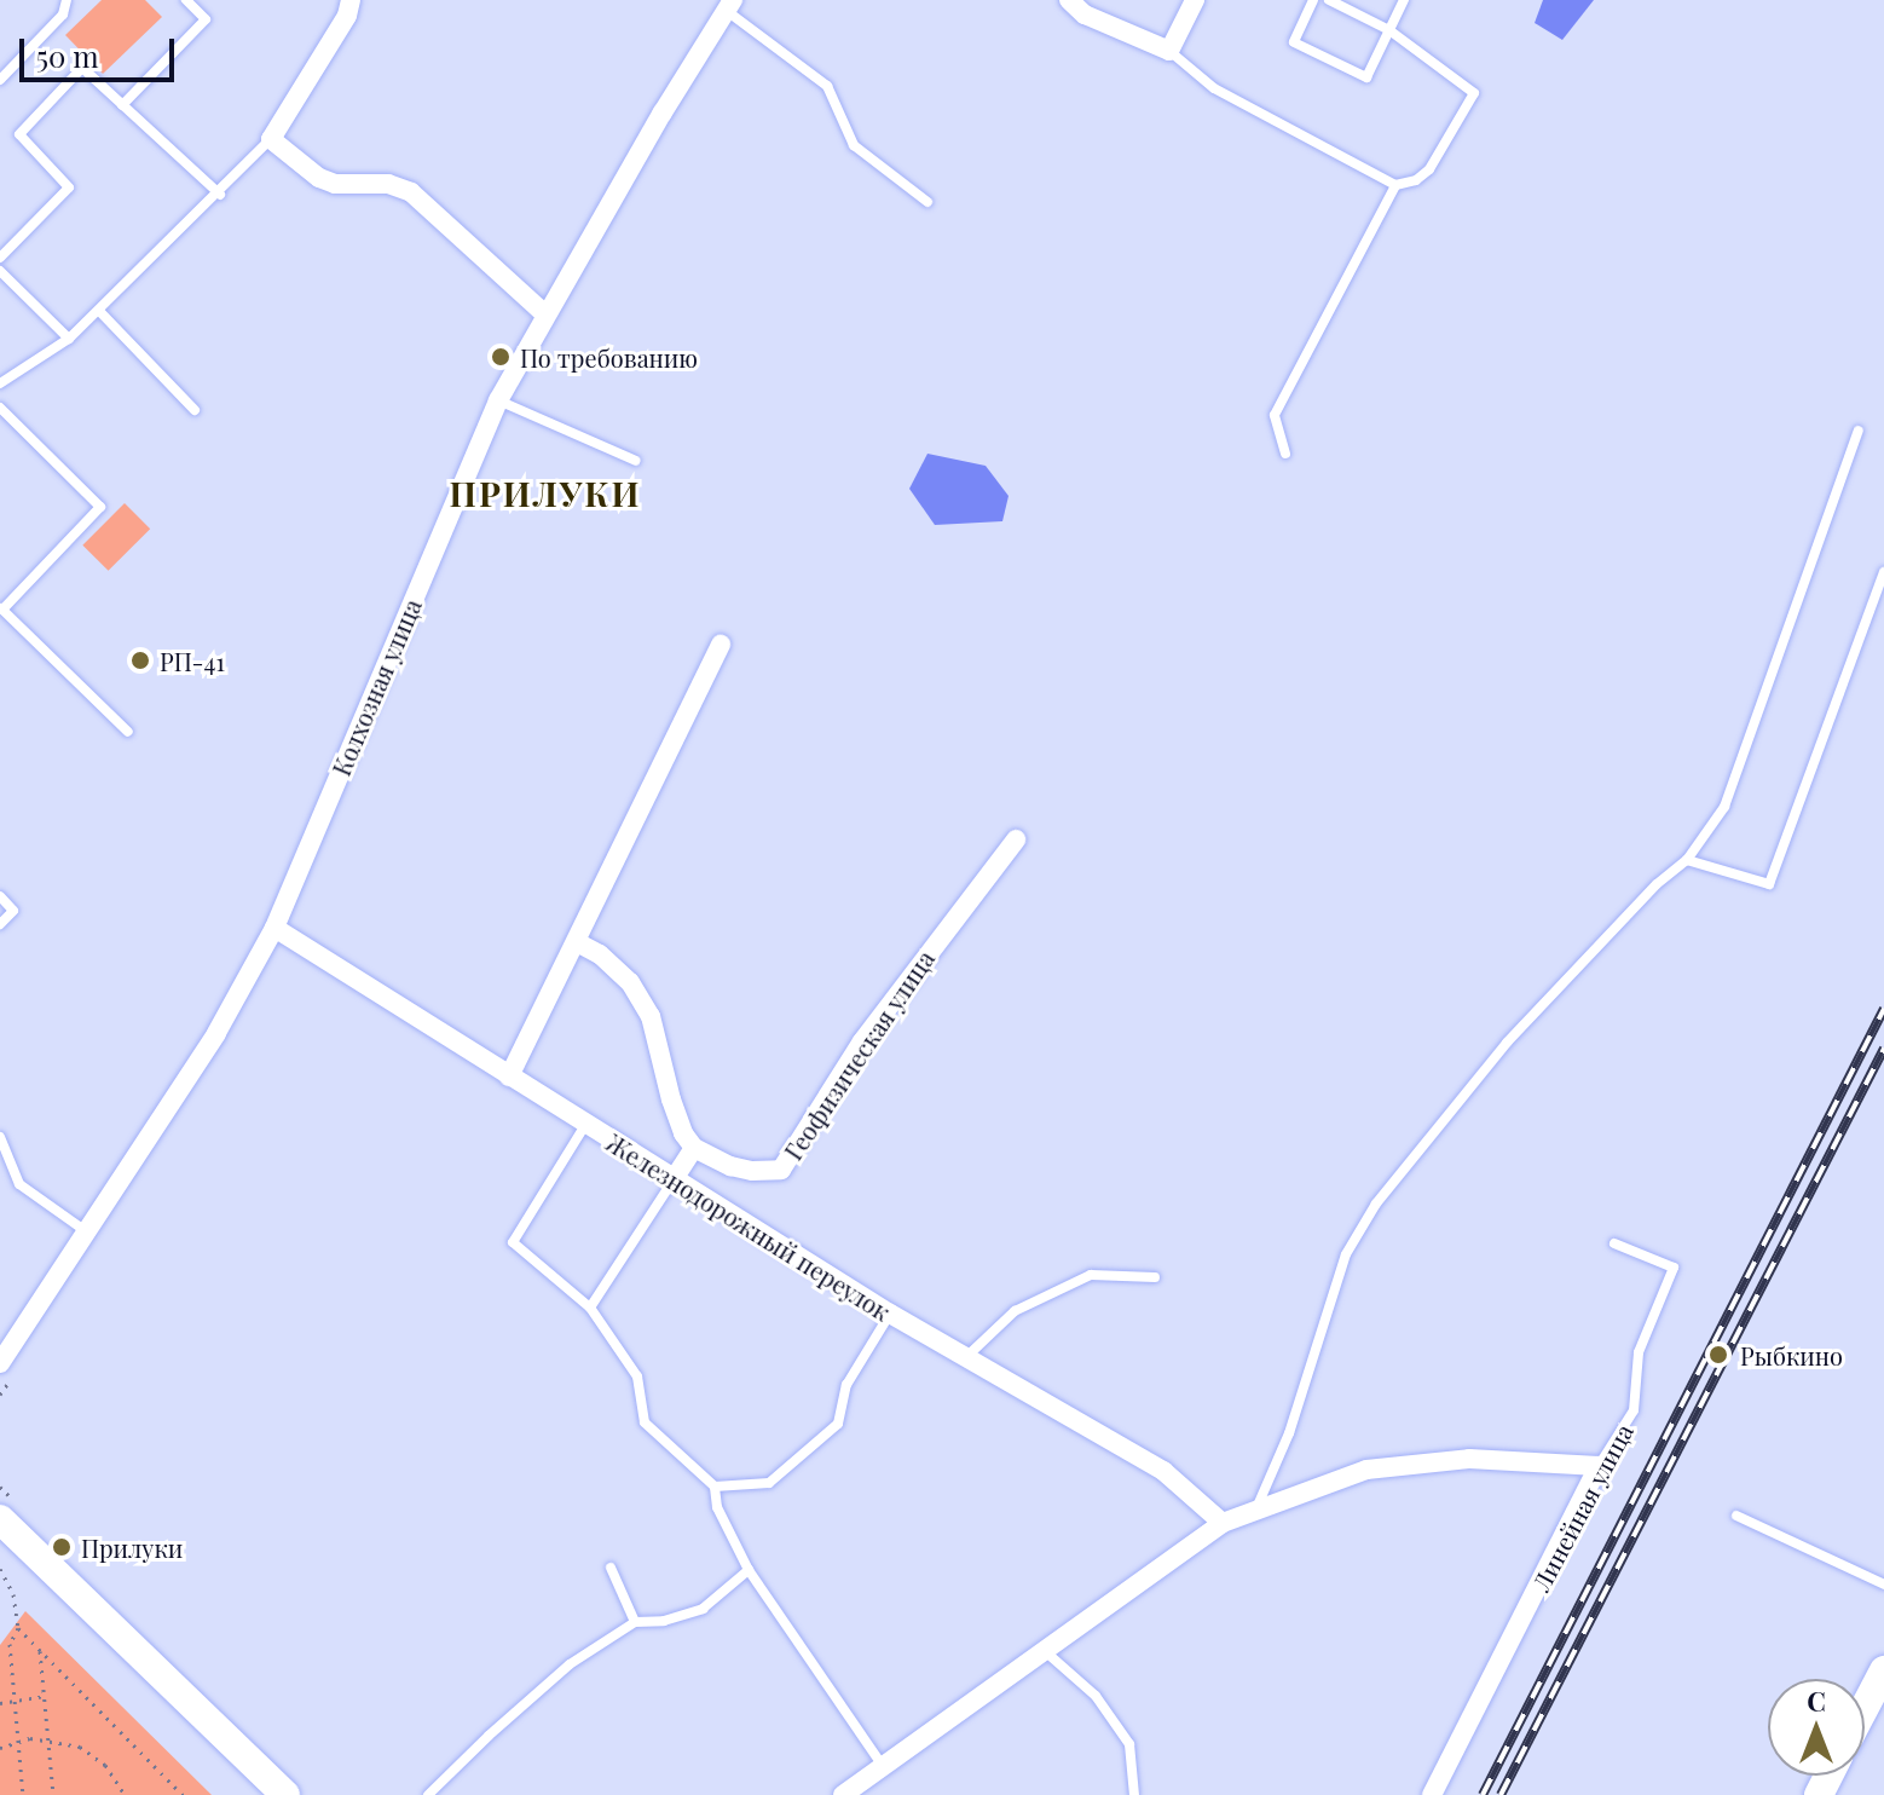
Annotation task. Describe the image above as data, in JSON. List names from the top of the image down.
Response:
{
  "streets": {
    "street": [
      "Колхозная улица",
      "Геофизическая улица",
      "Железнодорожный переулок",
      "Линейная улица"
    ]
  },
  "crossings": [
    ["Колхозная улица", "Железнодорожный переулок"]
  ],
  "districts": ["ПРИЛУКИ"],
  "places": [
    "По требованию",
    "РП-41",
    "Рыбкино",
    "Прилуки"
  ],
  "scale_bar": "50 m",
  "north": "top"
}
